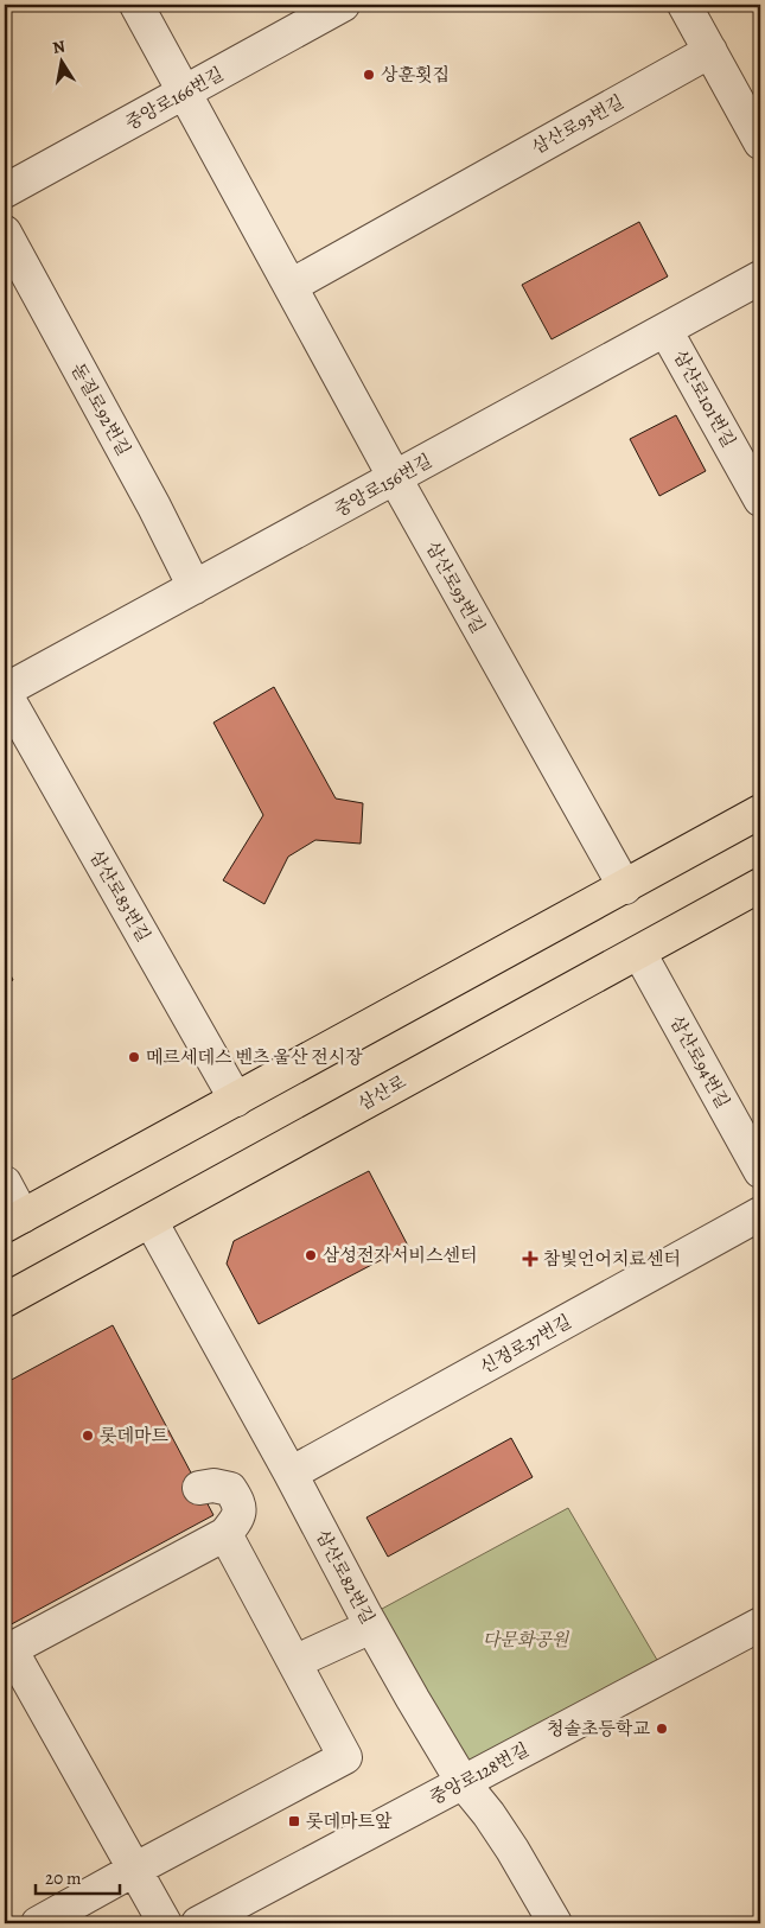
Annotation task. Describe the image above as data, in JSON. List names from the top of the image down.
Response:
{
  "streets": {
    "main road": ["삼산로"],
    "street": [
      "중앙로166번길",
      "삼산로93번길",
      "삼산로101번길",
      "돋질로92번길",
      "중앙로156번길",
      "삼산로83번길",
      "삼산로94번길",
      "신정로37번길",
      "삼산로82번길",
      "중앙로128번길"
    ]
  },
  "crossings": [
    ["중앙로166번길", "삼산로93번길"],
    ["삼산로93번길", "중앙로156번길"],
    ["삼산로101번길", "중앙로156번길"],
    ["돋질로92번길", "중앙로156번길"],
    ["중앙로156번길", "삼산로83번길"],
    ["삼산로94번길", "삼산로"],
    ["삼산로", "삼산로82번길"],
    ["신정로37번길", "삼산로82번길"],
    ["삼산로82번길", "중앙로128번길"]
  ],
  "parks": ["다문화공원"],
  "places": {
    "other": [
      "상훈횟집",
      "메르세데스 벤츠 울산 전시장",
      "삼성전자서비스센터",
      "롯데마트",
      "청솔초등학교"
    ],
    "health": ["참빛언어치료센터"],
    "transit": ["롯데마트앞"]
  },
  "scale_bar": "20 m",
  "north": "top"
}
